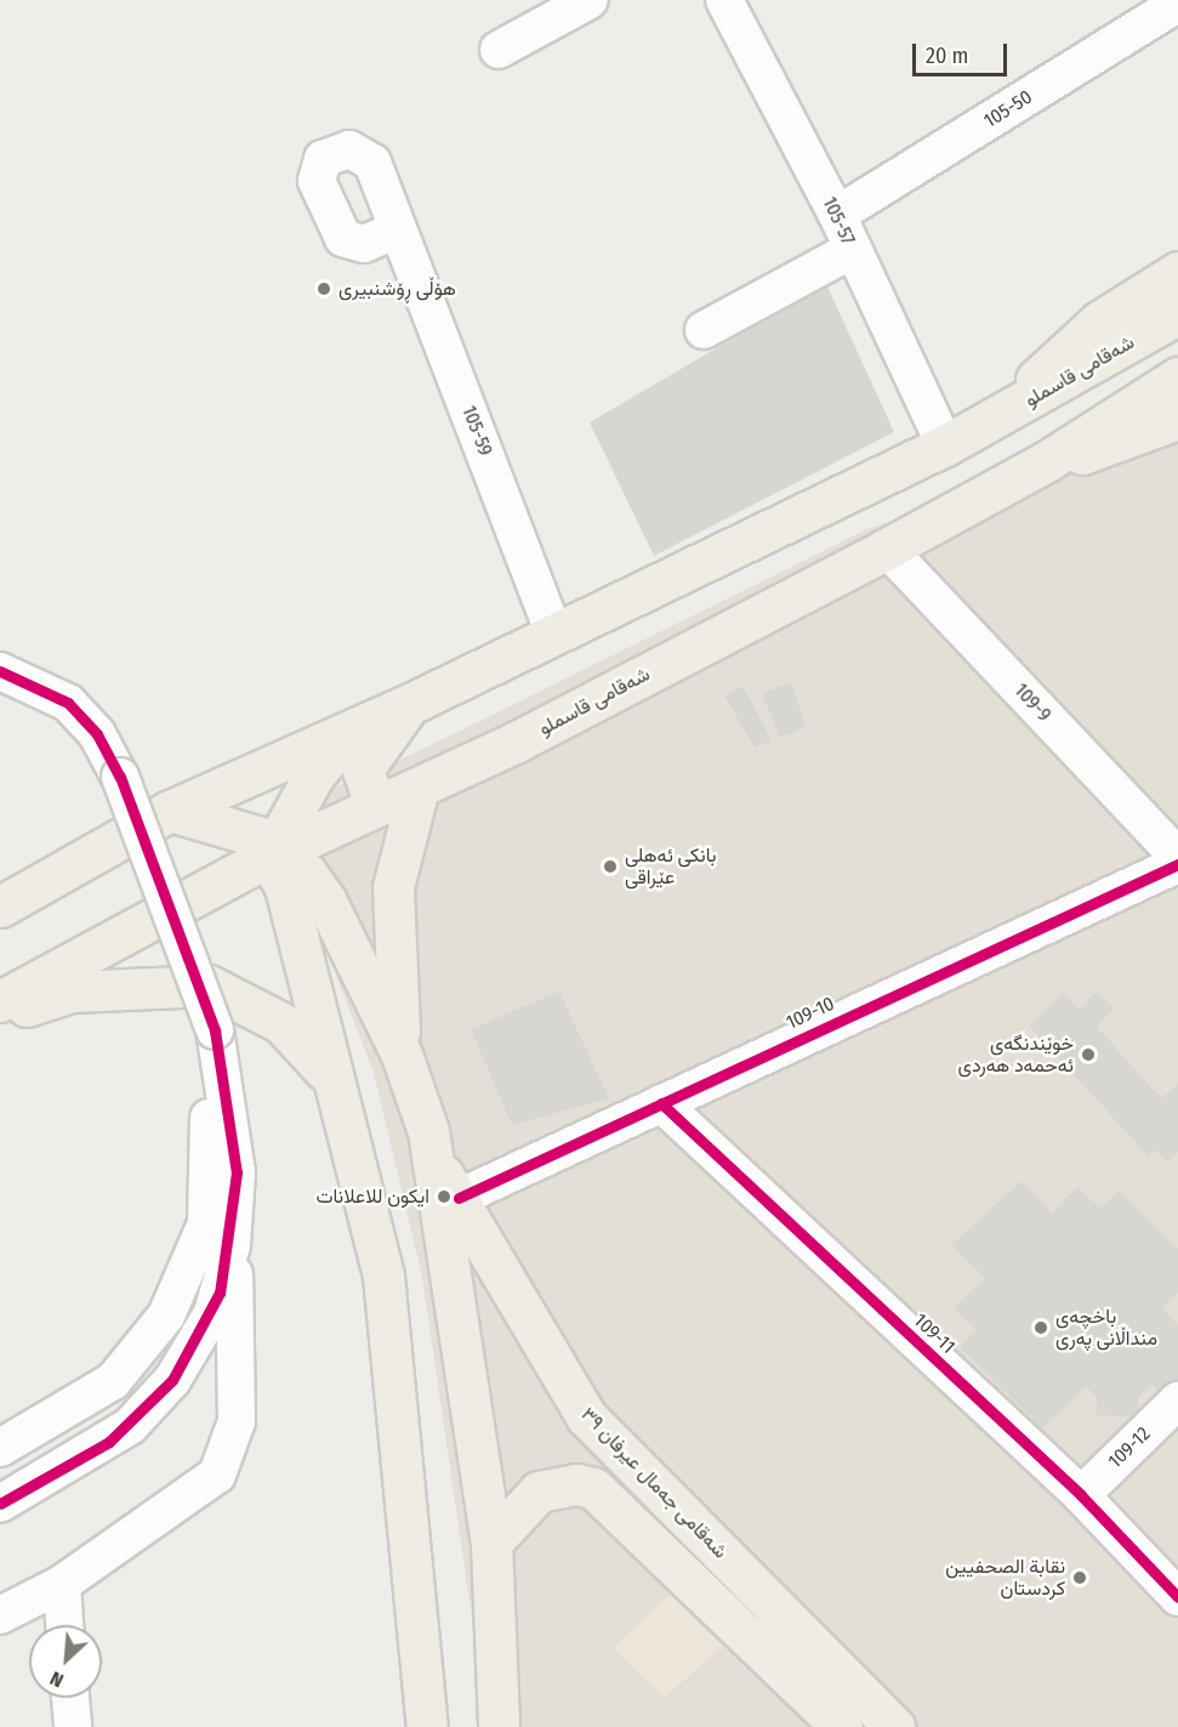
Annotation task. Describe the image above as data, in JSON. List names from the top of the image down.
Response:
{
  "streets": {
    "main road": ["شەقامی قاسملو", "شەقامی جەمال عیرفان ٣٩"],
    "street": [
      "105-50",
      "105-57",
      "105-59",
      "109-9",
      "109-10",
      "109-11",
      "109-12"
    ]
  },
  "crossings": [
    ["105-50", "105-57"],
    ["105-57", "شەقامی قاسملو"],
    ["شەقامی قاسملو", "105-59"],
    ["شەقامی قاسملو", "109-9"],
    ["109-10", "109-11"],
    ["109-10", "شەقامی جەمال عیرفان ٣٩"],
    ["109-11", "109-12"]
  ],
  "places": [
    "هۆڵی ڕۆشنبیری",
    "بانکی ئەهلی عێراقی",
    "خوێندنگەی ئەحمەد هەردی",
    "ايكون للاعلانات",
    "باخچەی منداڵانی پەری",
    "نقابة الصحفیین کردستان"
  ],
  "scale_bar": "20 m",
  "north": "bottom left"
}
